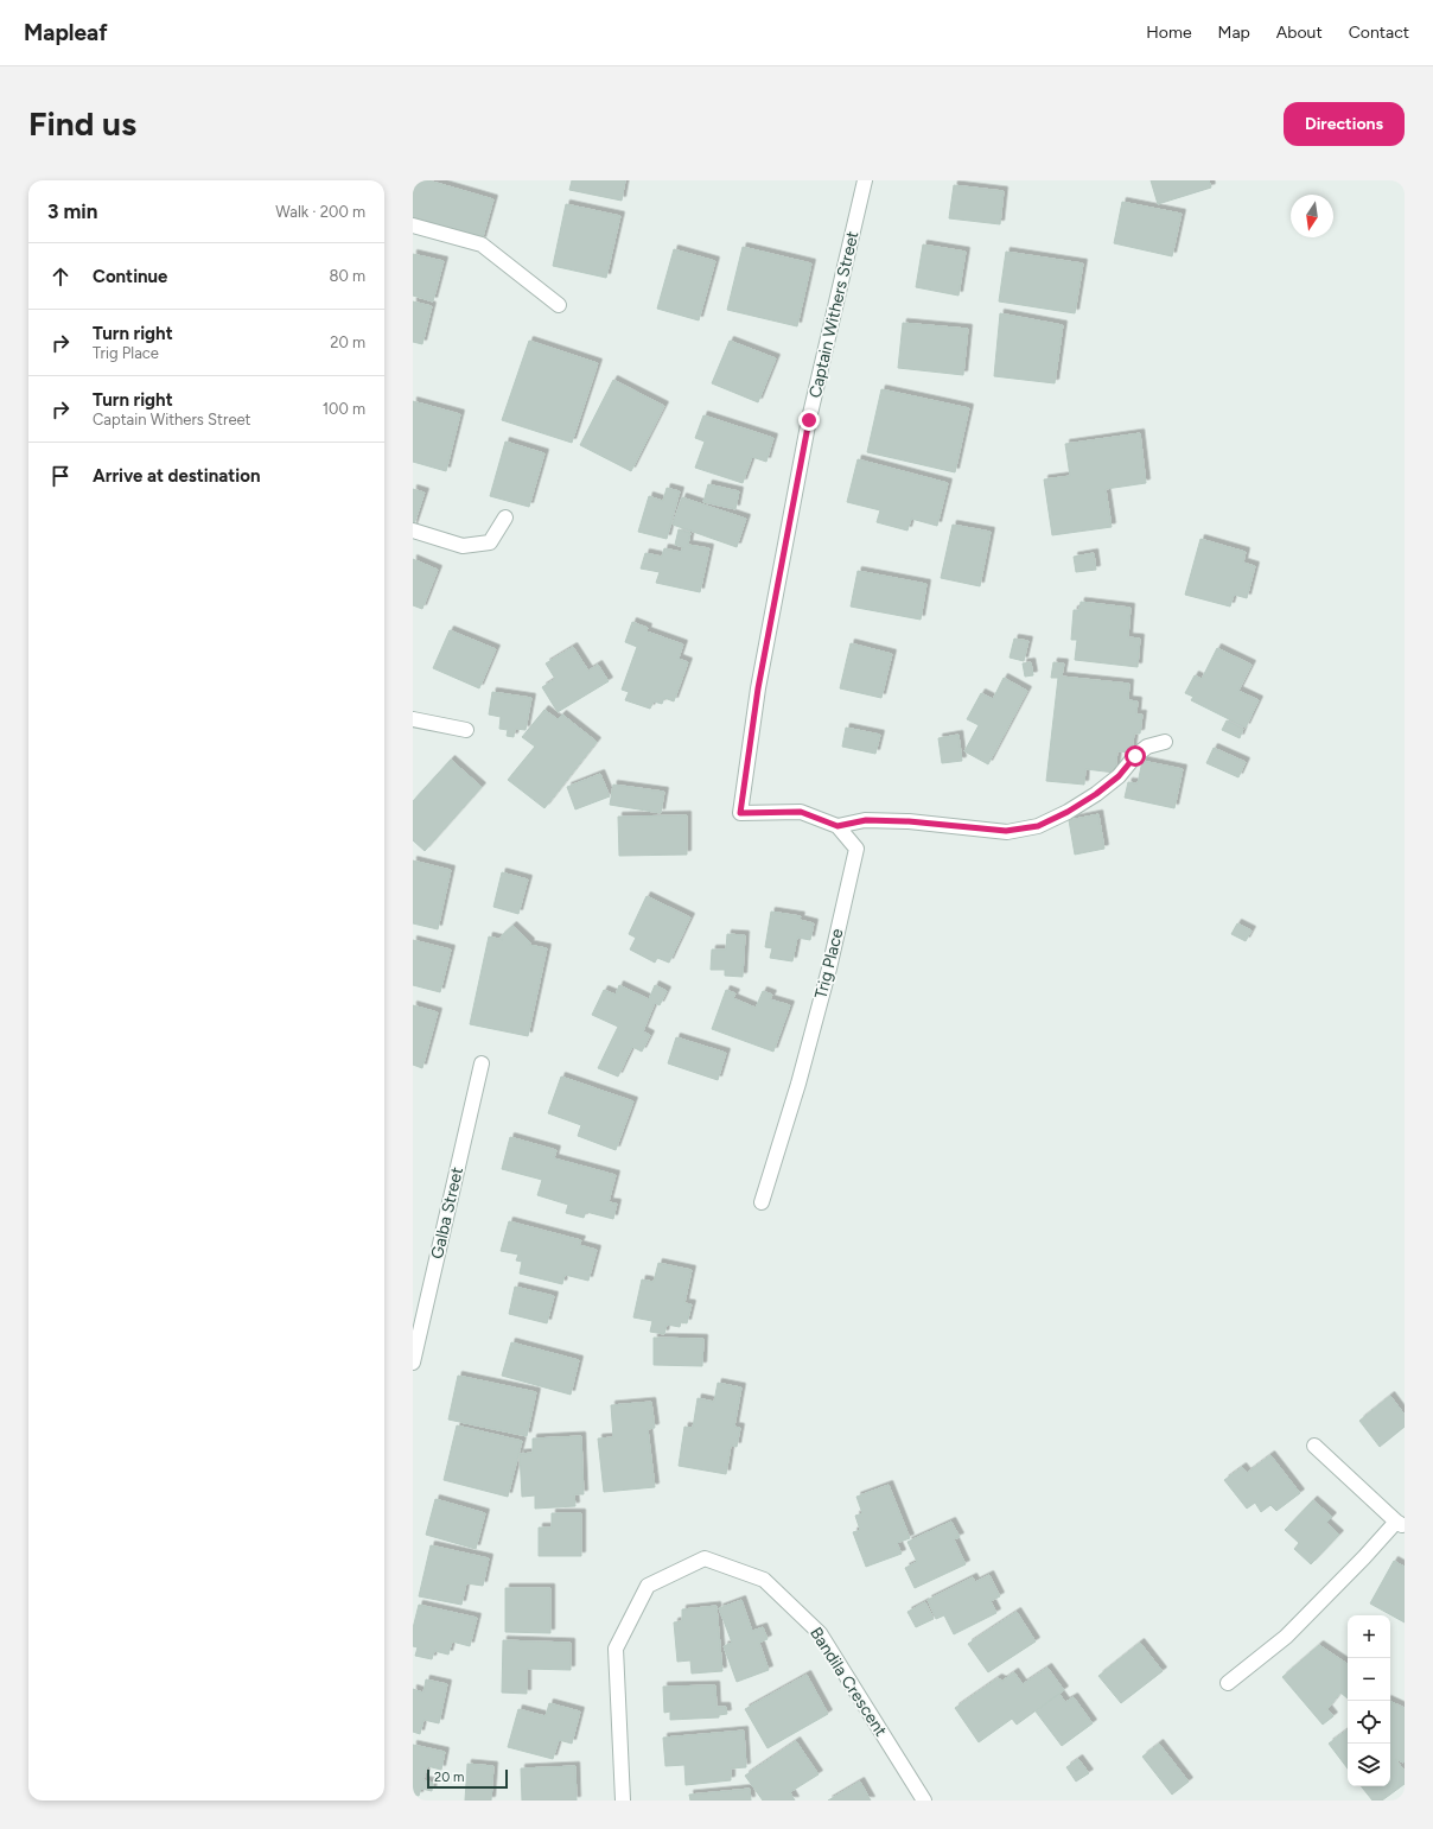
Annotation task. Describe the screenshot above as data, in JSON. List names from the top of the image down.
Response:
{
  "streets": {
    "street": [
      "Captain Withers Street",
      "Trig Place",
      "Galba Street",
      "Bandila Crescent"
    ]
  },
  "crossings": [
    ["Captain Withers Street", "Trig Place"]
  ],
  "scale_bar": "20 m",
  "north": "bottom",
  "page": {
    "header": "Mapleaf",
    "nav": [
      "Home",
      "Map",
      "About",
      "Contact"
    ],
    "buttons": "Directions",
    "title": "Find us",
    "heading": ["3 min", "Walk · 200 m"],
    "list": [
      ["Continue", "80 m"],
      ["Turn right", "Trig Place", "20 m"],
      ["Turn right", "Captain Withers Street", "100 m"],
      "Arrive at destination"
    ],
    "map_buttons": ["+", "−"],
    "scale": "20 m"
  }
}
